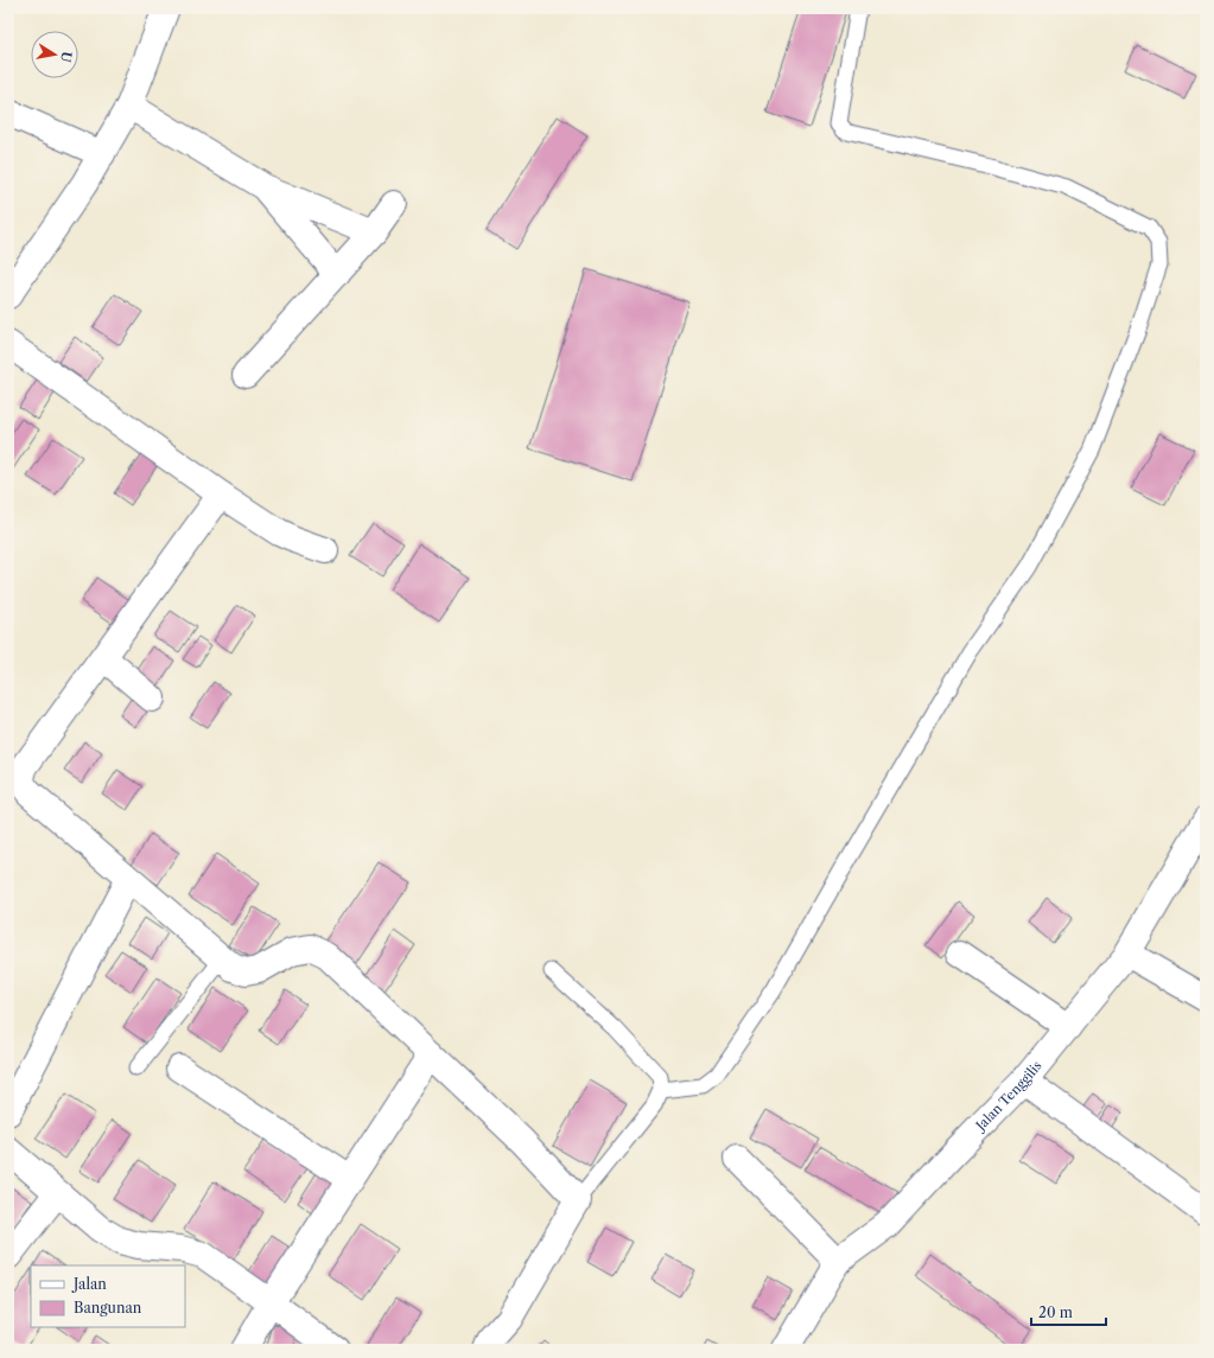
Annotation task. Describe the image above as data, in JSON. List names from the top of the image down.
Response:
{
  "streets": {
    "street": ["Jalan Tenggilis"]
  },
  "legend": ["Jalan", "Bangunan"],
  "scale_bar": "20 m",
  "north": "right"
}
